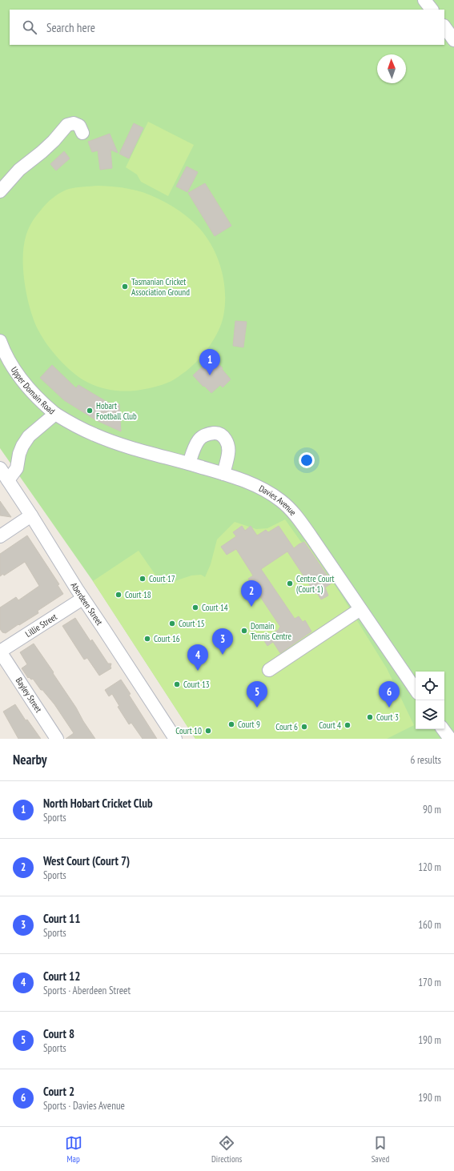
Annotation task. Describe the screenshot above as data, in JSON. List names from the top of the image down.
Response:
{
  "streets": {
    "street": [
      "Upper Domain Road",
      "Davies Avenue",
      "Aberdeen Street",
      "Lillie Street",
      "Bayley Street"
    ]
  },
  "crossings": [
    ["Upper Domain Road", "Davies Avenue"],
    ["Upper Domain Road", "Aberdeen Street"],
    ["Aberdeen Street", "Lillie Street"],
    ["Lillie Street", "Bayley Street"]
  ],
  "places": [
    "Tasmanian Cricket Association Ground",
    "Hobart Football Club",
    "Court 17",
    "Centre Court (Court 1)",
    "Court 18",
    "Court 14",
    "Court 15",
    "Domain Tennis Centre",
    "Court 16",
    "Court 13",
    "Court 3",
    "Court 9",
    "Court 4",
    "Court 6",
    "Court 10"
  ],
  "north": "top",
  "page": {
    "search": "Search here",
    "pins": [
      "1",
      "2",
      "3",
      "4",
      "5",
      "6"
    ],
    "heading": ["Nearby", "6 results"],
    "list": [
      {
        "mark": "1",
        "name": "North Hobart Cricket Club",
        "note": "Sports",
        "value": "90 m"
      },
      {
        "mark": "2",
        "name": "West Court (Court 7)",
        "note": "Sports",
        "value": "120 m"
      },
      {
        "mark": "3",
        "name": "Court 11",
        "note": "Sports",
        "value": "160 m"
      },
      {
        "mark": "4",
        "name": "Court 12",
        "note": "Sports · Aberdeen Street",
        "value": "170 m"
      },
      {
        "mark": "5",
        "name": "Court 8",
        "note": "Sports",
        "value": "190 m"
      },
      {
        "mark": "6",
        "name": "Court 2",
        "note": "Sports · Davies Avenue",
        "value": "190 m"
      }
    ],
    "nav": ["Map", "Directions", "Saved"]
  }
}
